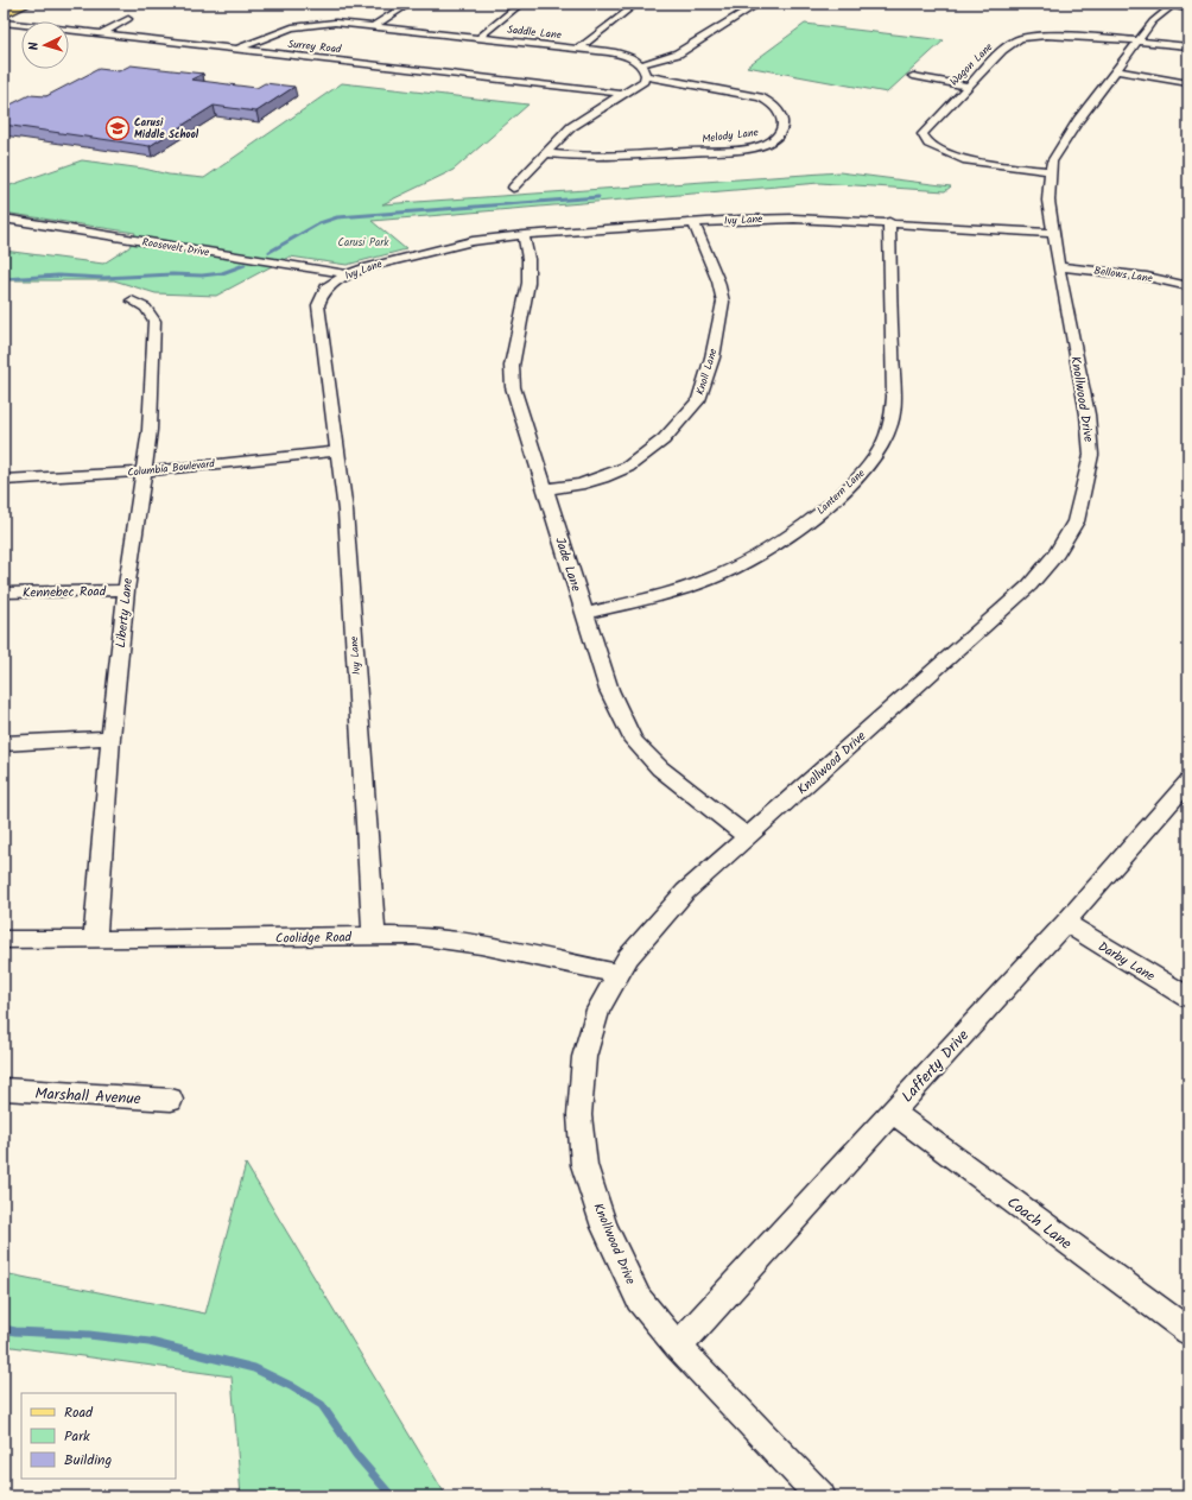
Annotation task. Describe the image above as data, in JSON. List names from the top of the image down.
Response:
{
  "streets": {
    "street": [
      "Saddle Lane",
      "Surrey Road",
      "Wagon Lane",
      "Melody Lane",
      "Ivy Lane",
      "Roosevelt Drive",
      "Bellows Lane",
      "Knoll Lane",
      "Knollwood Drive",
      "Columbia Boulevard",
      "Lantern Lane",
      "Jade Lane",
      "Kennebec Road",
      "Liberty Lane",
      "Coolidge Road",
      "Darby Lane",
      "Lafferty Drive",
      "Marshall Avenue",
      "Coach Lane"
    ]
  },
  "crossings": [
    ["Saddle Lane", "Surrey Road"],
    ["Wagon Lane", "Knollwood Drive"],
    ["Ivy Lane", "Roosevelt Drive"],
    ["Ivy Lane", "Knoll Lane"],
    ["Ivy Lane", "Knollwood Drive"],
    ["Ivy Lane", "Columbia Boulevard"],
    ["Ivy Lane", "Lantern Lane"],
    ["Ivy Lane", "Jade Lane"],
    ["Ivy Lane", "Coolidge Road"],
    ["Bellows Lane", "Knollwood Drive"],
    ["Knoll Lane", "Jade Lane"],
    ["Knollwood Drive", "Jade Lane"],
    ["Knollwood Drive", "Coolidge Road"],
    ["Knollwood Drive", "Lafferty Drive"],
    ["Columbia Boulevard", "Liberty Lane"],
    ["Lantern Lane", "Jade Lane"],
    ["Kennebec Road", "Liberty Lane"],
    ["Liberty Lane", "Coolidge Road"],
    ["Darby Lane", "Lafferty Drive"],
    ["Lafferty Drive", "Coach Lane"]
  ],
  "parks": ["Carusi Park"],
  "places": {
    "school or university": ["Carusi Middle School"]
  },
  "legend": ["Road", "Park", "Building"],
  "north": "left"
}
